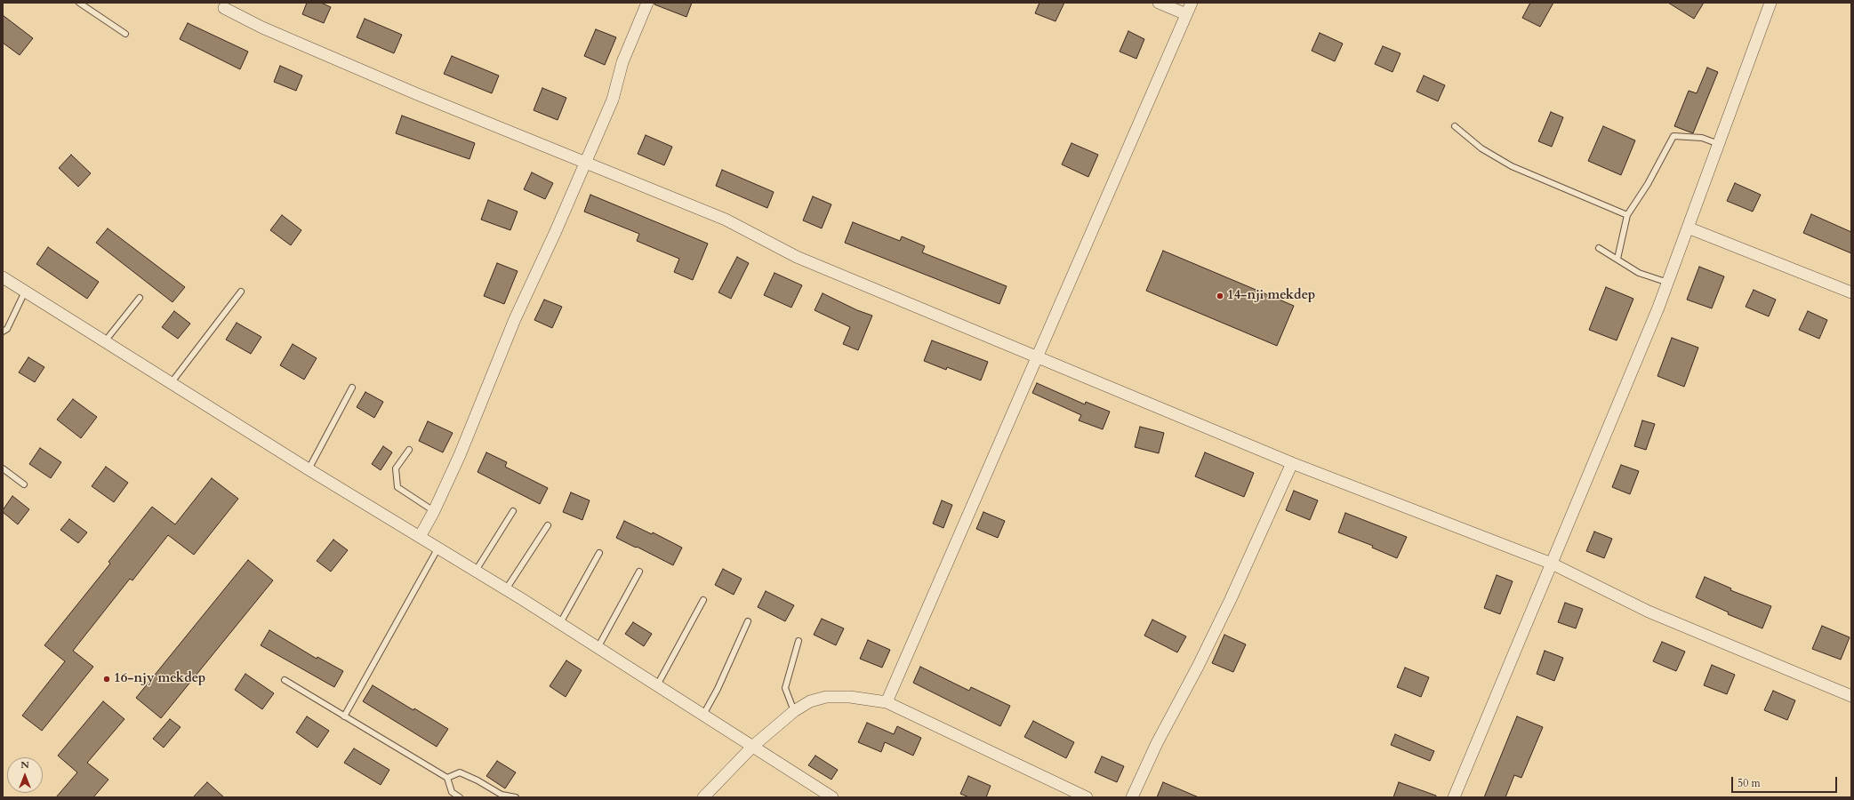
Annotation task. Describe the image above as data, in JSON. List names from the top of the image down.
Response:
{
  "places": ["14-nji mekdep", "16-njy mekdep"],
  "scale_bar": "50 m",
  "north": "top"
}
